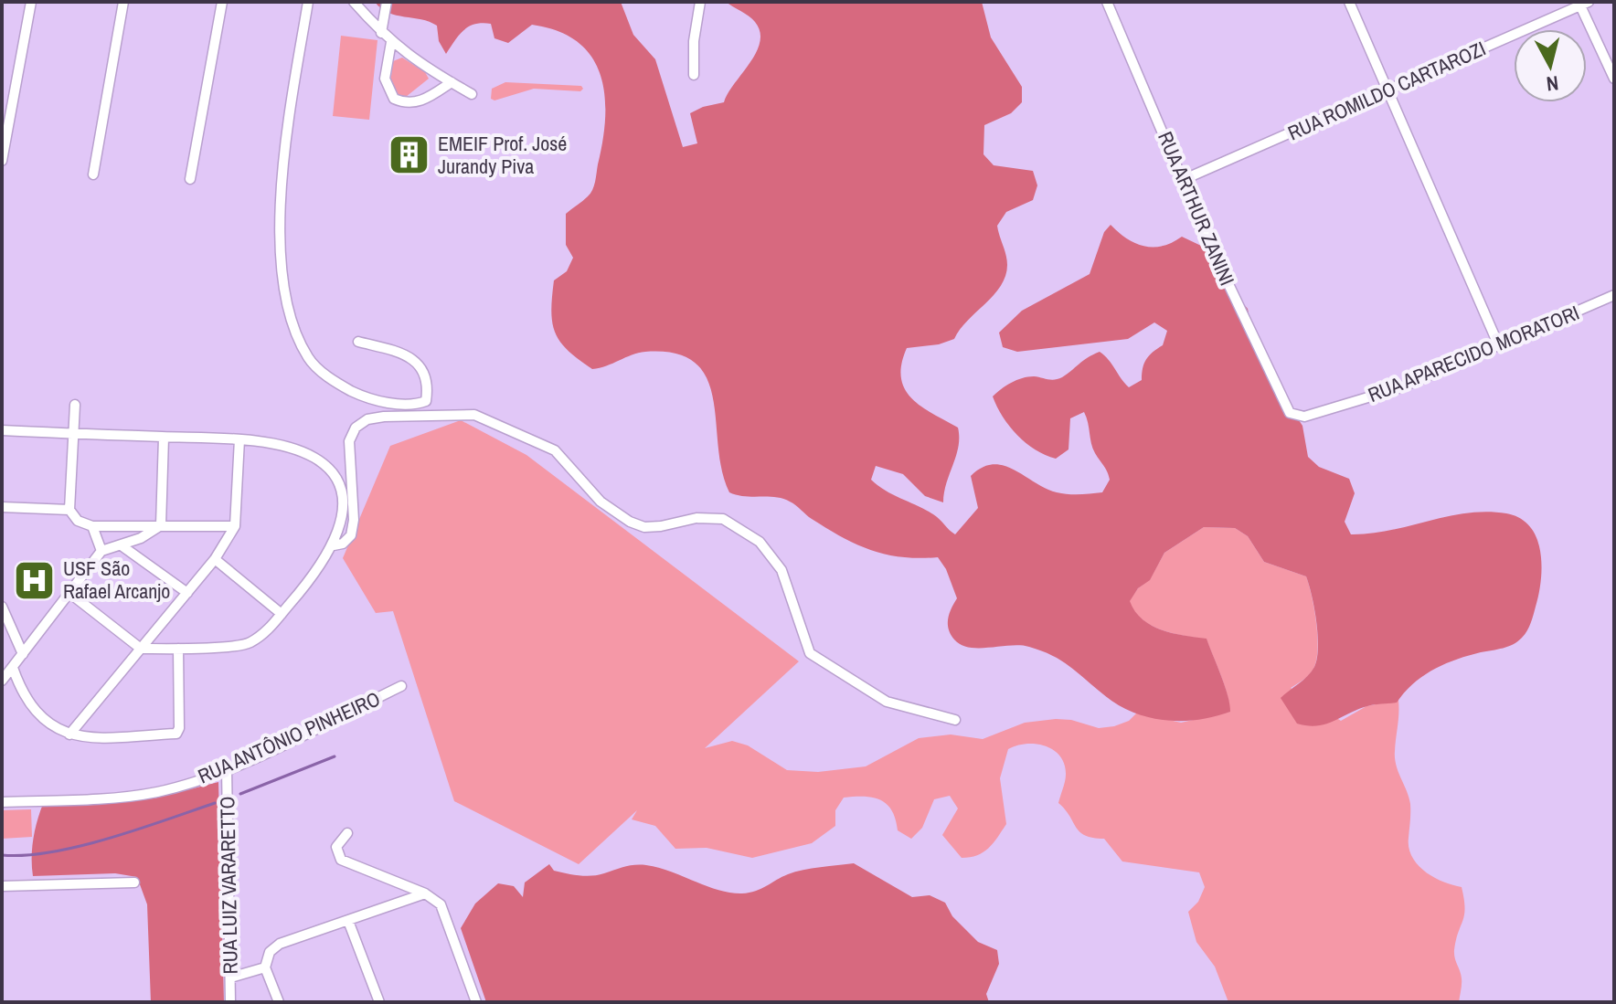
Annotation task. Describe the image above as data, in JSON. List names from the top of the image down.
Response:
{
  "streets": {
    "street": [
      "RUA ROMILDO CARTAROZI",
      "RUA ARTHUR ZANINI",
      "RUA APARECIDO MORATORI",
      "RUA ANTÔNIO PINHEIRO",
      "RUA LUIZ VARARETTO"
    ]
  },
  "crossings": [
    ["RUA ROMILDO CARTAROZI", "RUA ARTHUR ZANINI"],
    ["RUA ARTHUR ZANINI", "RUA APARECIDO MORATORI"],
    ["RUA ANTÔNIO PINHEIRO", "RUA LUIZ VARARETTO"]
  ],
  "places": {
    "building": ["EMEIF Prof. José Jurandy Piva"],
    "hospital": ["USF São Rafael Arcanjo"]
  },
  "north": "bottom"
}
